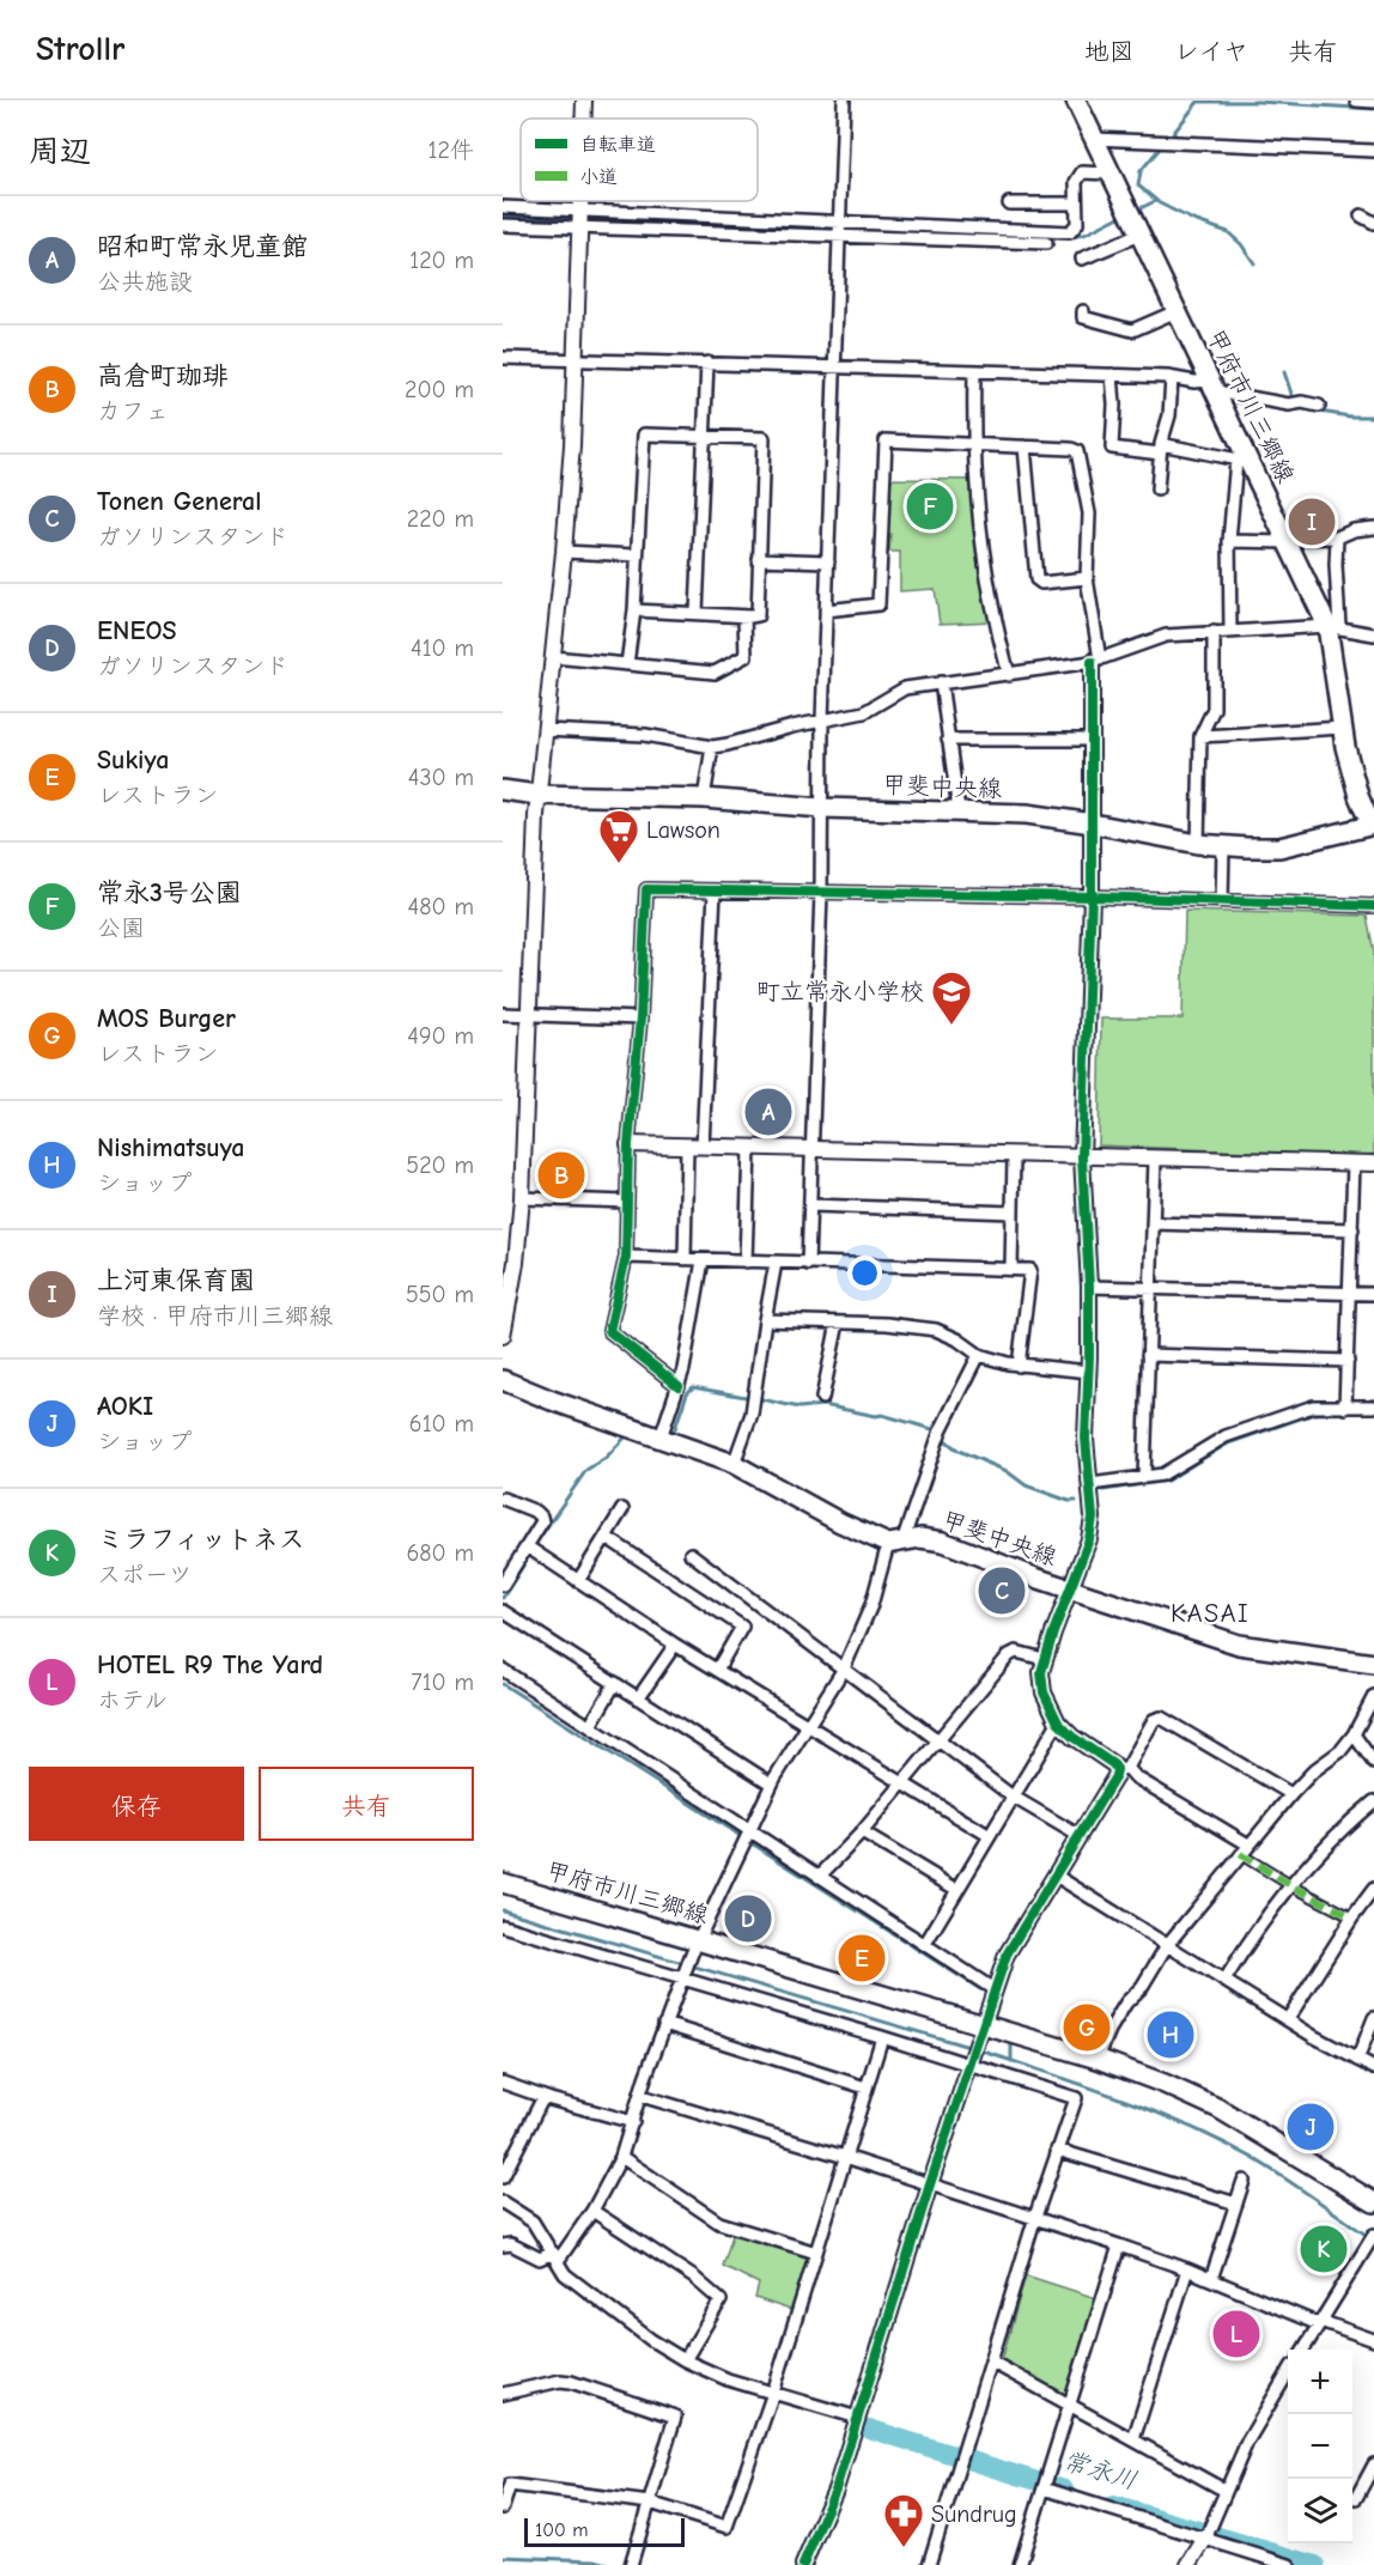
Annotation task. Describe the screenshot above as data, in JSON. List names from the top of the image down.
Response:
{
  "streets": {
    "main road": ["甲府市川三郷線", "甲斐中央線"]
  },
  "crossings": [
    ["甲府市川三郷線", "甲斐中央線"]
  ],
  "districts": ["KASAI"],
  "water": ["常永川"],
  "places": {
    "supermarket": ["Lawson"],
    "school or university": ["町立常永小学校"],
    "pharmacy": ["Sundrug"]
  },
  "legend": ["自転車道", "小道"],
  "scale_bar": "100 m",
  "page": {
    "header": "Strollr",
    "nav": ["地図", "レイヤ", "共有"],
    "heading": ["周辺", "12件"],
    "list": [
      {
        "mark": "A",
        "name": "昭和町常永児童館",
        "note": "公共施設",
        "value": "120 m"
      },
      {
        "mark": "B",
        "name": "高倉町珈琲",
        "note": "カフェ",
        "value": "200 m"
      },
      {
        "mark": "C",
        "name": "Tonen General",
        "note": "ガソリンスタンド",
        "value": "220 m"
      },
      {
        "mark": "D",
        "name": "ENEOS",
        "note": "ガソリンスタンド",
        "value": "410 m"
      },
      {
        "mark": "E",
        "name": "Sukiya",
        "note": "レストラン",
        "value": "430 m"
      },
      {
        "mark": "F",
        "name": "常永3号公園",
        "note": "公園",
        "value": "480 m"
      },
      {
        "mark": "G",
        "name": "MOS Burger",
        "note": "レストラン",
        "value": "490 m"
      },
      {
        "mark": "H",
        "name": "Nishimatsuya",
        "note": "ショップ",
        "value": "520 m"
      },
      {
        "mark": "I",
        "name": "上河東保育園",
        "note": "学校 · 甲府市川三郷線",
        "value": "550 m"
      },
      {
        "mark": "J",
        "name": "AOKI",
        "note": "ショップ",
        "value": "610 m"
      },
      {
        "mark": "K",
        "name": "ミラフィットネス",
        "note": "スポーツ",
        "value": "680 m"
      },
      {
        "mark": "L",
        "name": "HOTEL R9 The Yard",
        "note": "ホテル",
        "value": "710 m"
      }
    ],
    "pins": [
      "F",
      "I",
      "A",
      "B",
      "C",
      "D",
      "E",
      "G",
      "H",
      "J",
      "K",
      "L"
    ],
    "buttons": ["保存", "共有"],
    "map_buttons": ["+", "−"],
    "scale": "100 m"
  }
}
